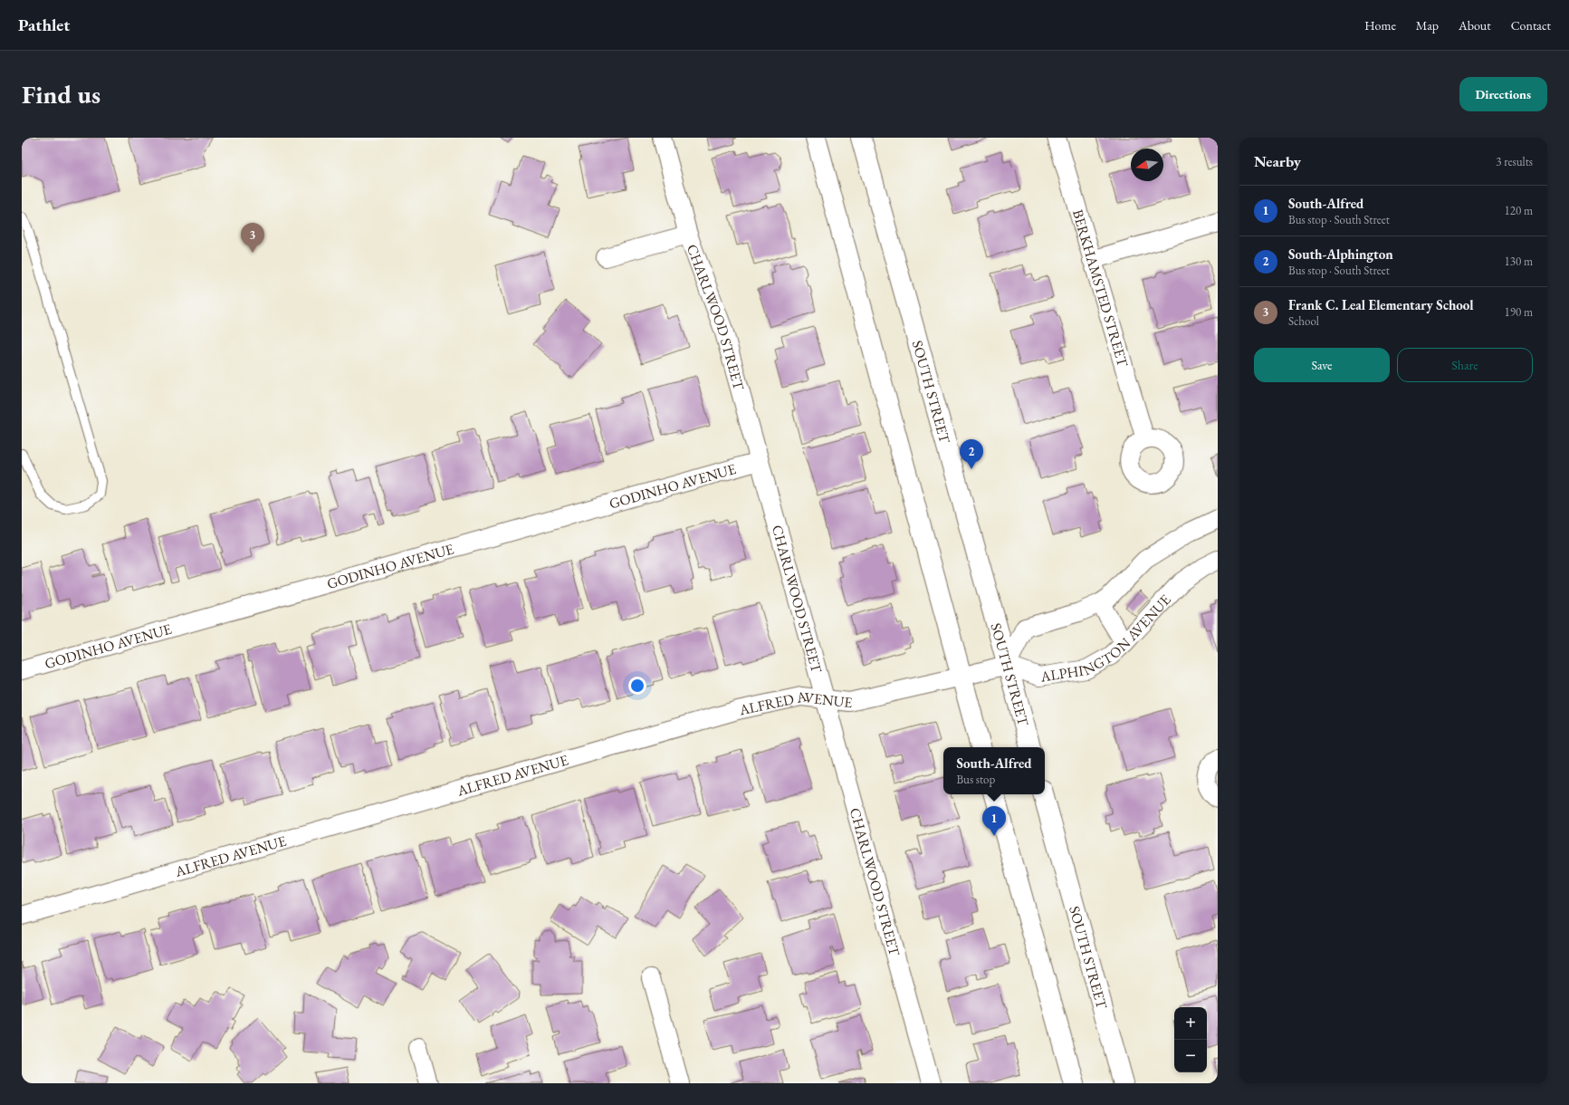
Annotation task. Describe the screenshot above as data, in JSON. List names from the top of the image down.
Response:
{
  "streets": {
    "main road": ["SOUTH STREET"],
    "street": [
      "BERKHAMSTED STREET",
      "CHARLWOOD STREET",
      "GODINHO AVENUE",
      "ALPHINGTON AVENUE",
      "ALFRED AVENUE"
    ]
  },
  "crossings": [
    ["CHARLWOOD STREET", "GODINHO AVENUE"],
    ["CHARLWOOD STREET", "ALFRED AVENUE"],
    ["SOUTH STREET", "ALPHINGTON AVENUE"],
    ["SOUTH STREET", "ALFRED AVENUE"],
    ["ALPHINGTON AVENUE", "ALFRED AVENUE"]
  ],
  "north": "left",
  "page": {
    "header": "Pathlet",
    "nav": [
      "Home",
      "Map",
      "About",
      "Contact"
    ],
    "buttons": [
      "Directions",
      ["Save", "Share"]
    ],
    "title": "Find us",
    "heading": ["Nearby", "3 results"],
    "list": [
      {
        "mark": "1",
        "name": "South-Alfred",
        "note": "Bus stop · South Street",
        "value": "120 m"
      },
      {
        "mark": "2",
        "name": "South-Alphington",
        "note": "Bus stop · South Street",
        "value": "130 m"
      },
      {
        "mark": "3",
        "name": "Frank C. Leal Elementary School",
        "note": "School",
        "value": "190 m"
      }
    ],
    "pins": ["3", "2", "1"],
    "popup": ["South-Alfred", "Bus stop"],
    "map_buttons": ["+", "−"]
  }
}
